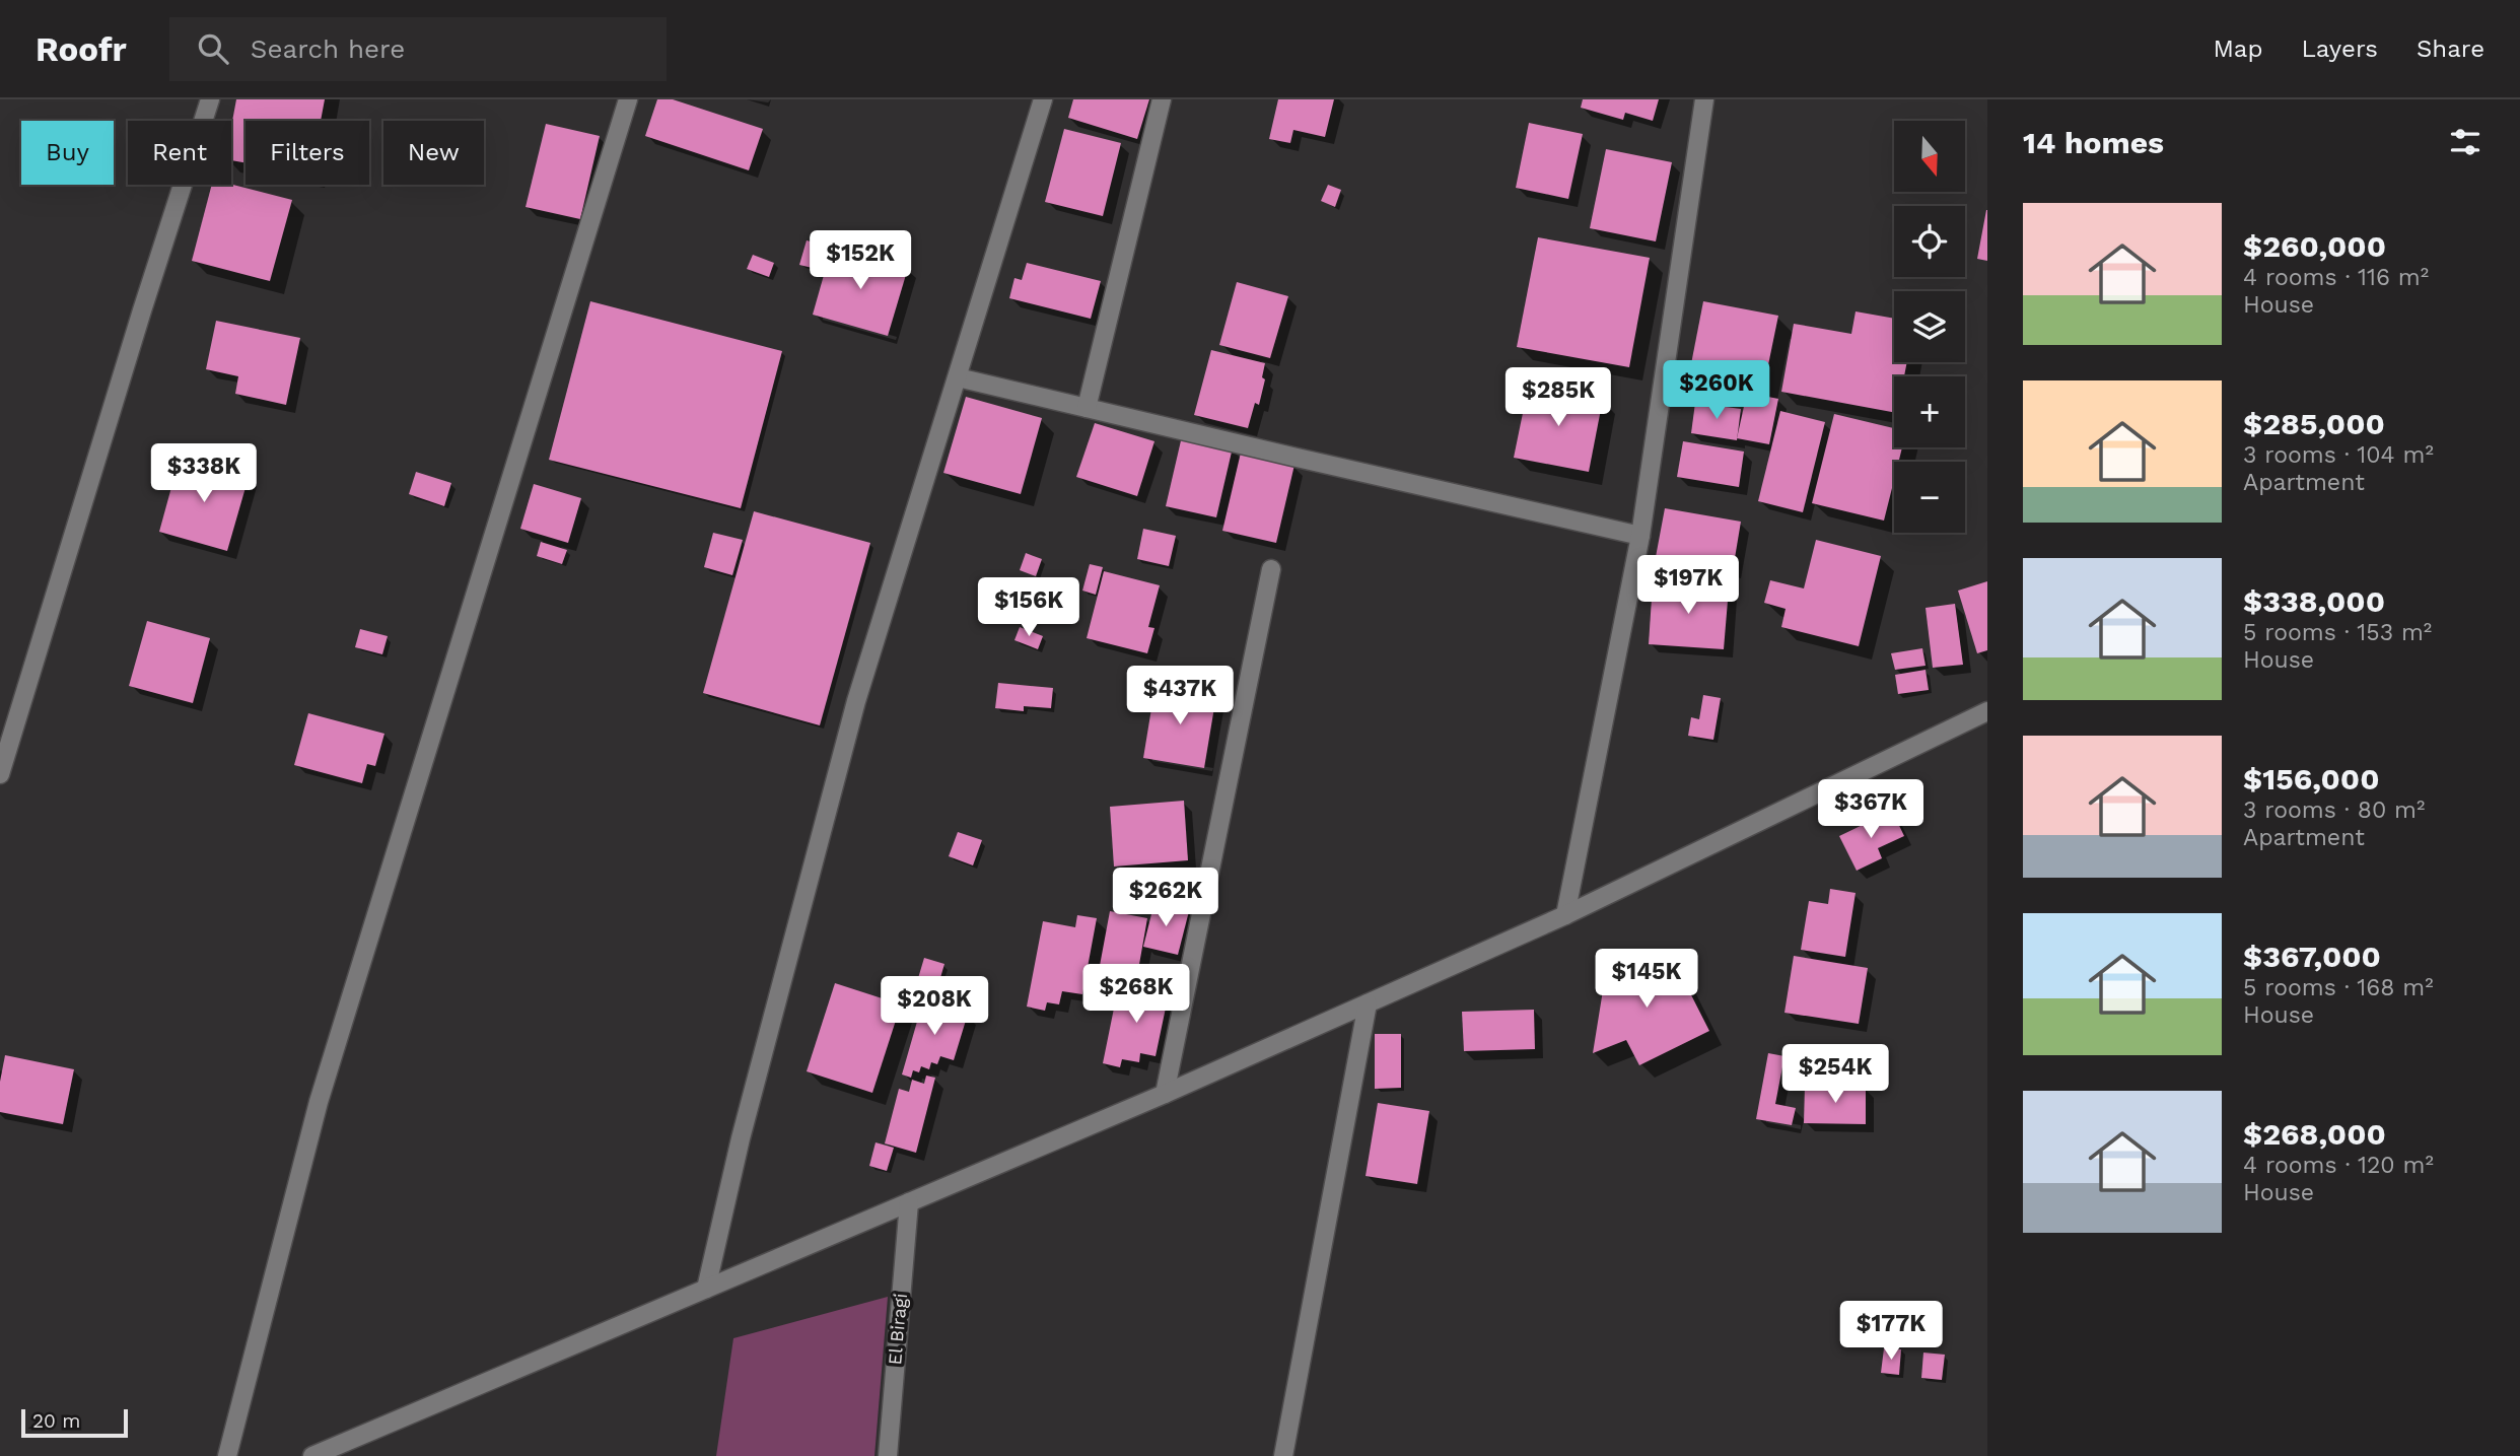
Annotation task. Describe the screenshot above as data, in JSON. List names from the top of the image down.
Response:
{
  "streets": {
    "street": ["El Biragi"]
  },
  "scale_bar": "20 m",
  "north": "bottom",
  "page": {
    "header": "Roofr",
    "search": "Search here",
    "nav": ["Map", "Layers", "Share"],
    "heading": "14 homes",
    "map_buttons": ["+", "−"],
    "chip": [
      "Buy",
      "Rent",
      "Filters",
      "New"
    ],
    "list": [
      {
        "name": "$260,000",
        "note": "4 rooms · 116 m² · House"
      },
      {
        "name": "$285,000",
        "note": "3 rooms · 104 m² · Apartment"
      },
      {
        "name": "$338,000",
        "note": "5 rooms · 153 m² · House"
      },
      {
        "name": "$156,000",
        "note": "3 rooms · 80 m² · Apartment"
      },
      {
        "name": "$367,000",
        "note": "5 rooms · 168 m² · House"
      },
      {
        "name": "$268,000",
        "note": "4 rooms · 120 m² · House"
      }
    ],
    "price": [
      "$152K",
      "$260K",
      "$285K",
      "$338K",
      "$197K",
      "$156K",
      "$437K",
      "$367K",
      "$262K",
      "$145K",
      "$268K",
      "$208K",
      "$254K",
      "$177K"
    ],
    "scale": "20 m"
  }
}
